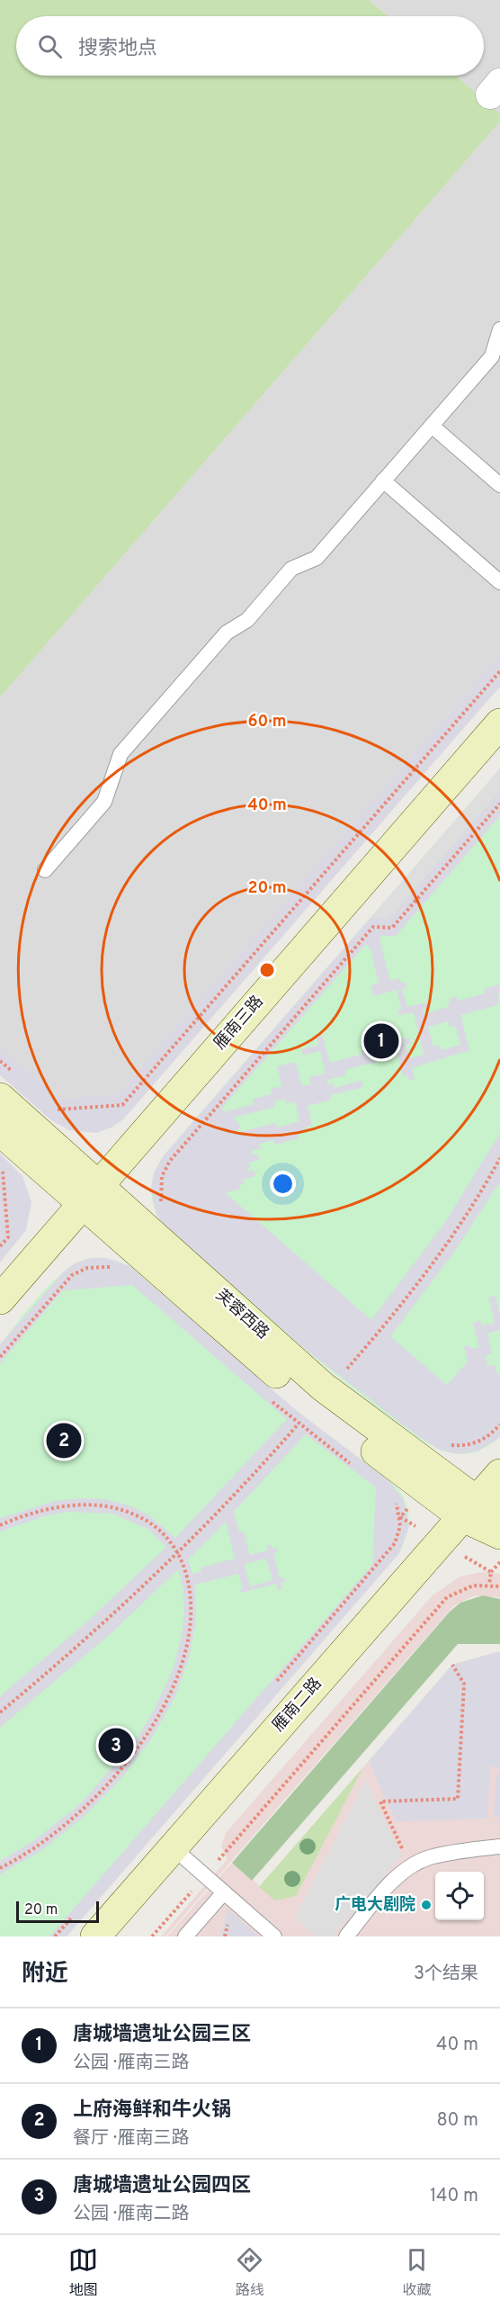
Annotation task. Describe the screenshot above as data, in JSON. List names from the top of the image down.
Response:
{
  "streets": {
    "main road": ["雁南三路", "芙蓉西路", "雁南二路"]
  },
  "crossings": [
    ["雁南三路", "芙蓉西路"],
    ["芙蓉西路", "雁南二路"]
  ],
  "places": ["广电大剧院"],
  "scale_bar": "20 m",
  "page": {
    "search": "搜索地点",
    "pins": ["1", "2", "3"],
    "scale": "20 m",
    "heading": ["附近", "3个结果"],
    "list": [
      {
        "mark": "1",
        "name": "唐城墙遗址公园三区",
        "note": "公园 · 雁南三路",
        "value": "40 m"
      },
      {
        "mark": "2",
        "name": "上府·海鲜和牛火锅",
        "note": "餐厅 · 雁南三路",
        "value": "80 m"
      },
      {
        "mark": "3",
        "name": "唐城墙遗址公园四区",
        "note": "公园 · 雁南二路",
        "value": "140 m"
      }
    ],
    "nav": ["地图", "路线", "收藏"]
  },
  "rings": ["60 m", "40 m", "20 m"]
}
